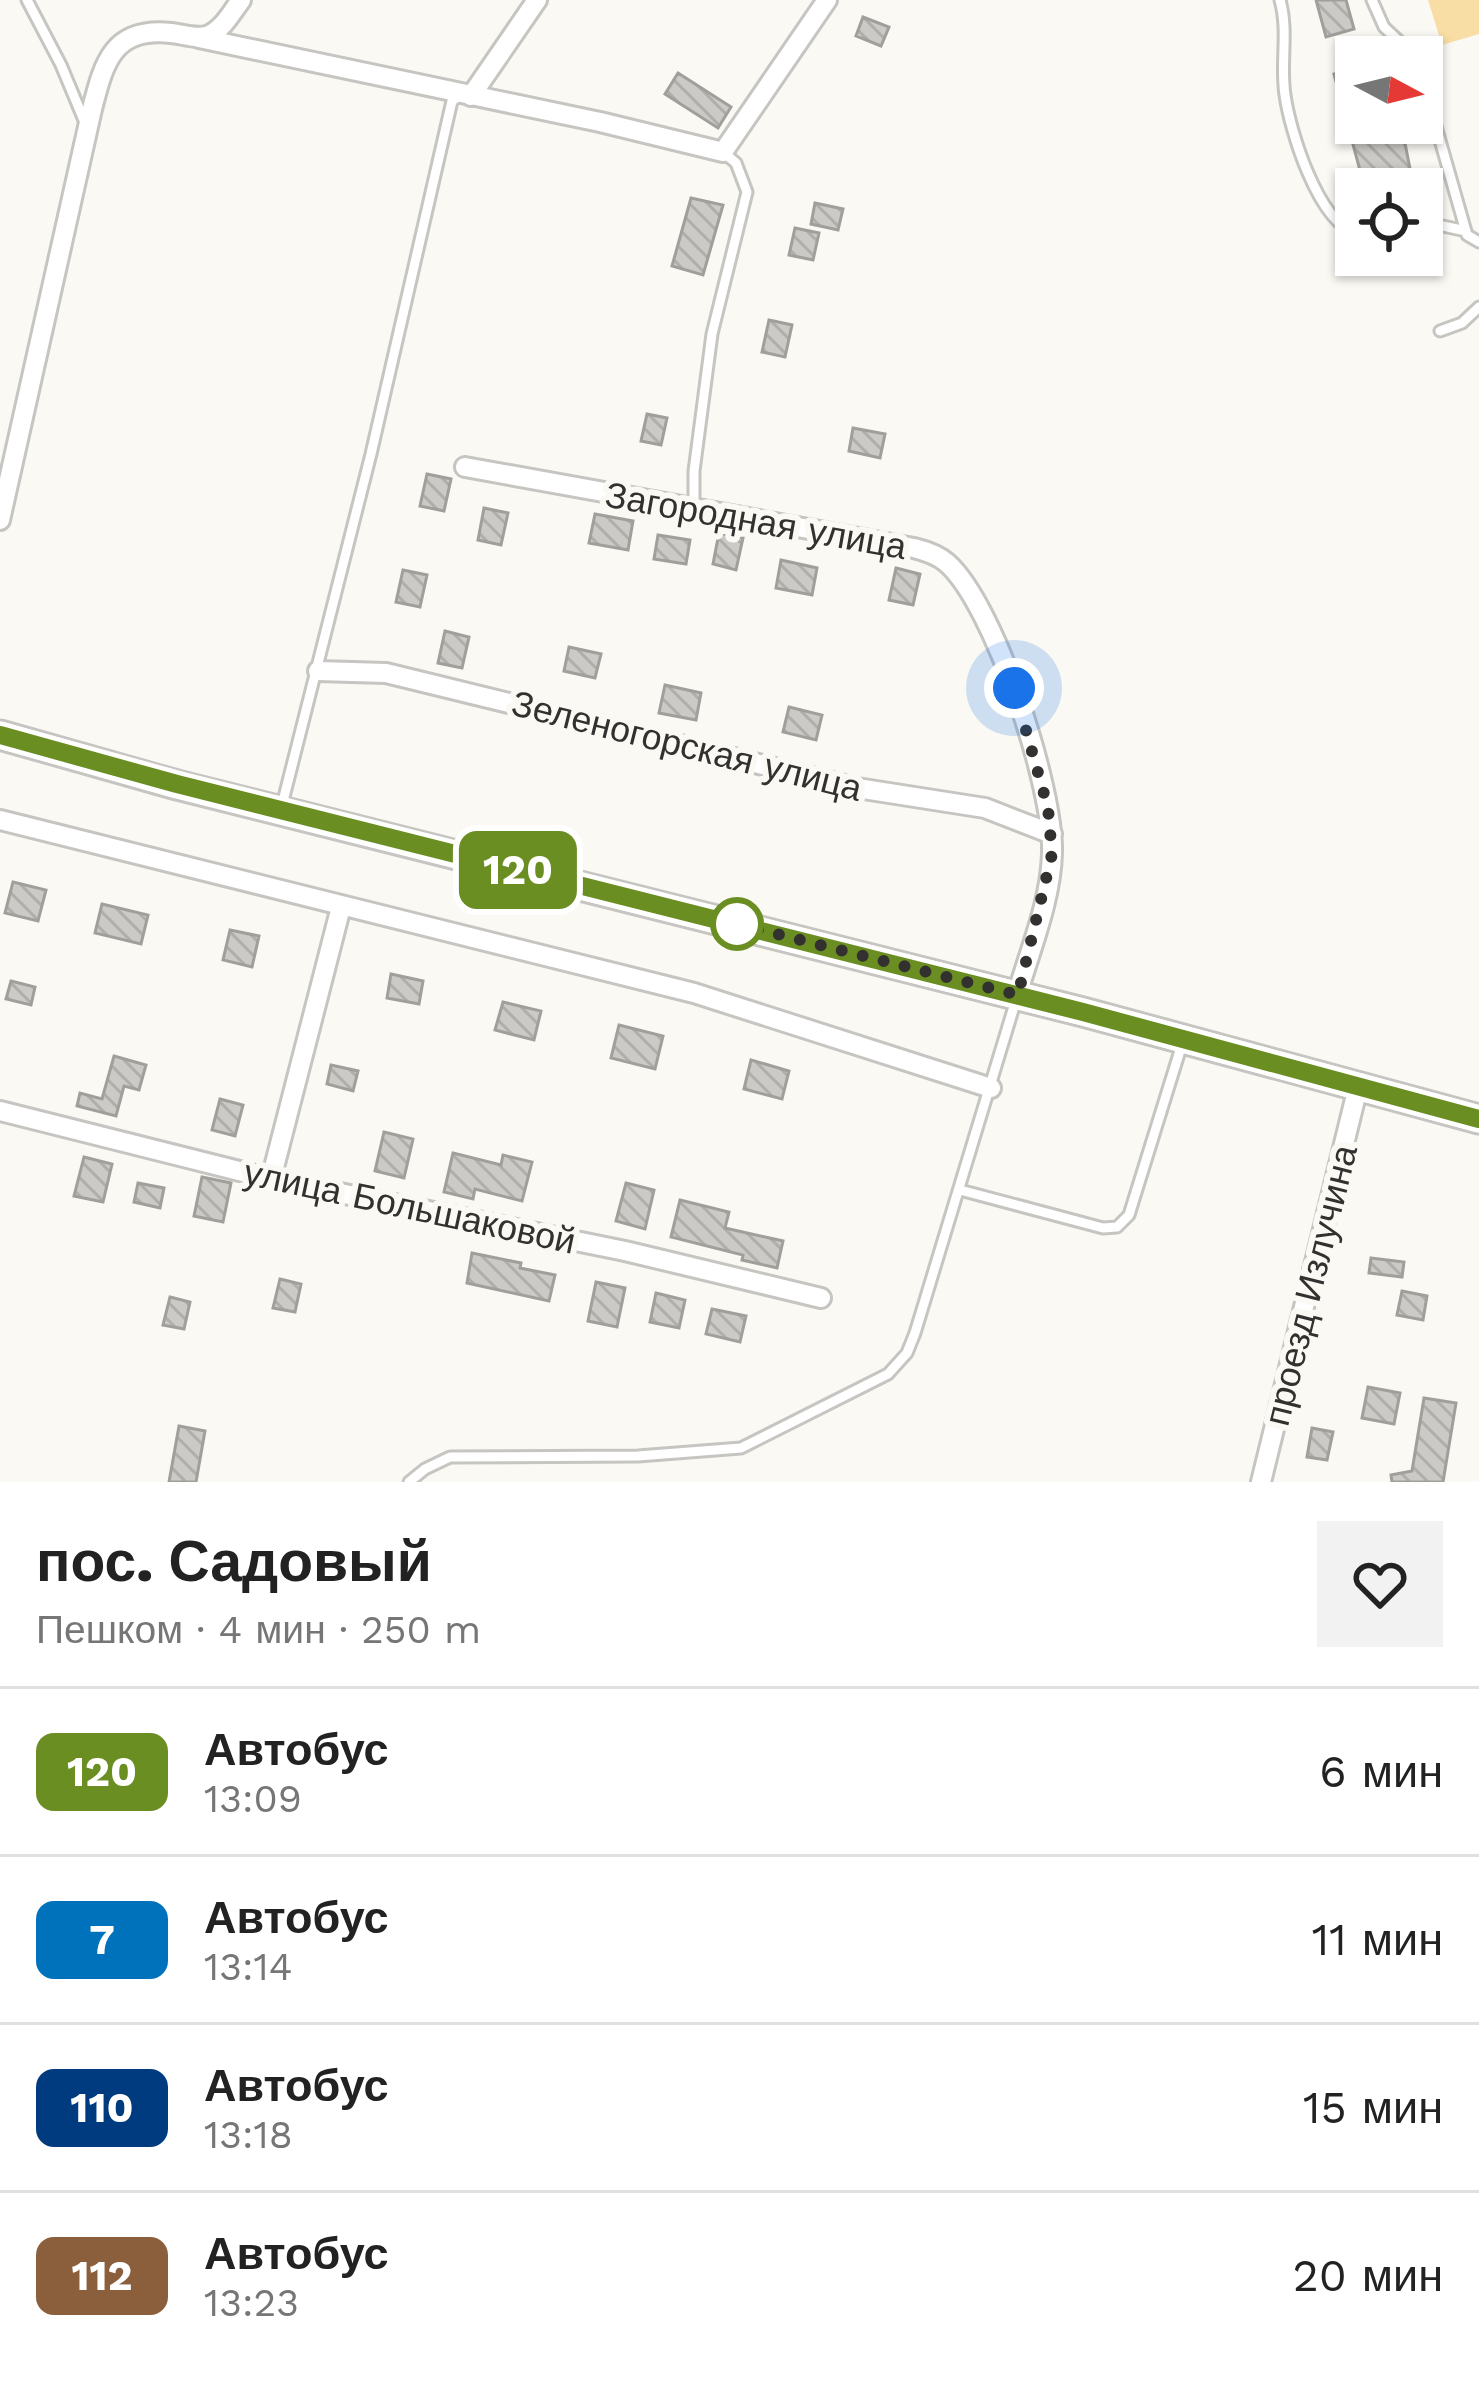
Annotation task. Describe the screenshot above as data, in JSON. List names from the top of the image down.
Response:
{
  "streets": {
    "street": [
      "Загородная улица",
      "Зеленогорская улица",
      "улица Большаковой",
      "проезд Излучина"
    ]
  },
  "crossings": [
    ["Загородная улица", "Зеленогорская улица"]
  ],
  "lines": ["bus line 120"],
  "north": "right",
  "page": {
    "on_map": "120",
    "heading": ["пос. Садовый", "Пешком · 4 мин · 250 m"],
    "list": [
      {
        "mark": "120",
        "name": "Автобус",
        "note": "13:09",
        "value": "6 мин"
      },
      {
        "mark": "7",
        "name": "Автобус",
        "note": "13:14",
        "value": "11 мин"
      },
      {
        "mark": "110",
        "name": "Автобус",
        "note": "13:18",
        "value": "15 мин"
      },
      {
        "mark": "112",
        "name": "Автобус",
        "note": "13:23",
        "value": "20 мин"
      }
    ]
  }
}
